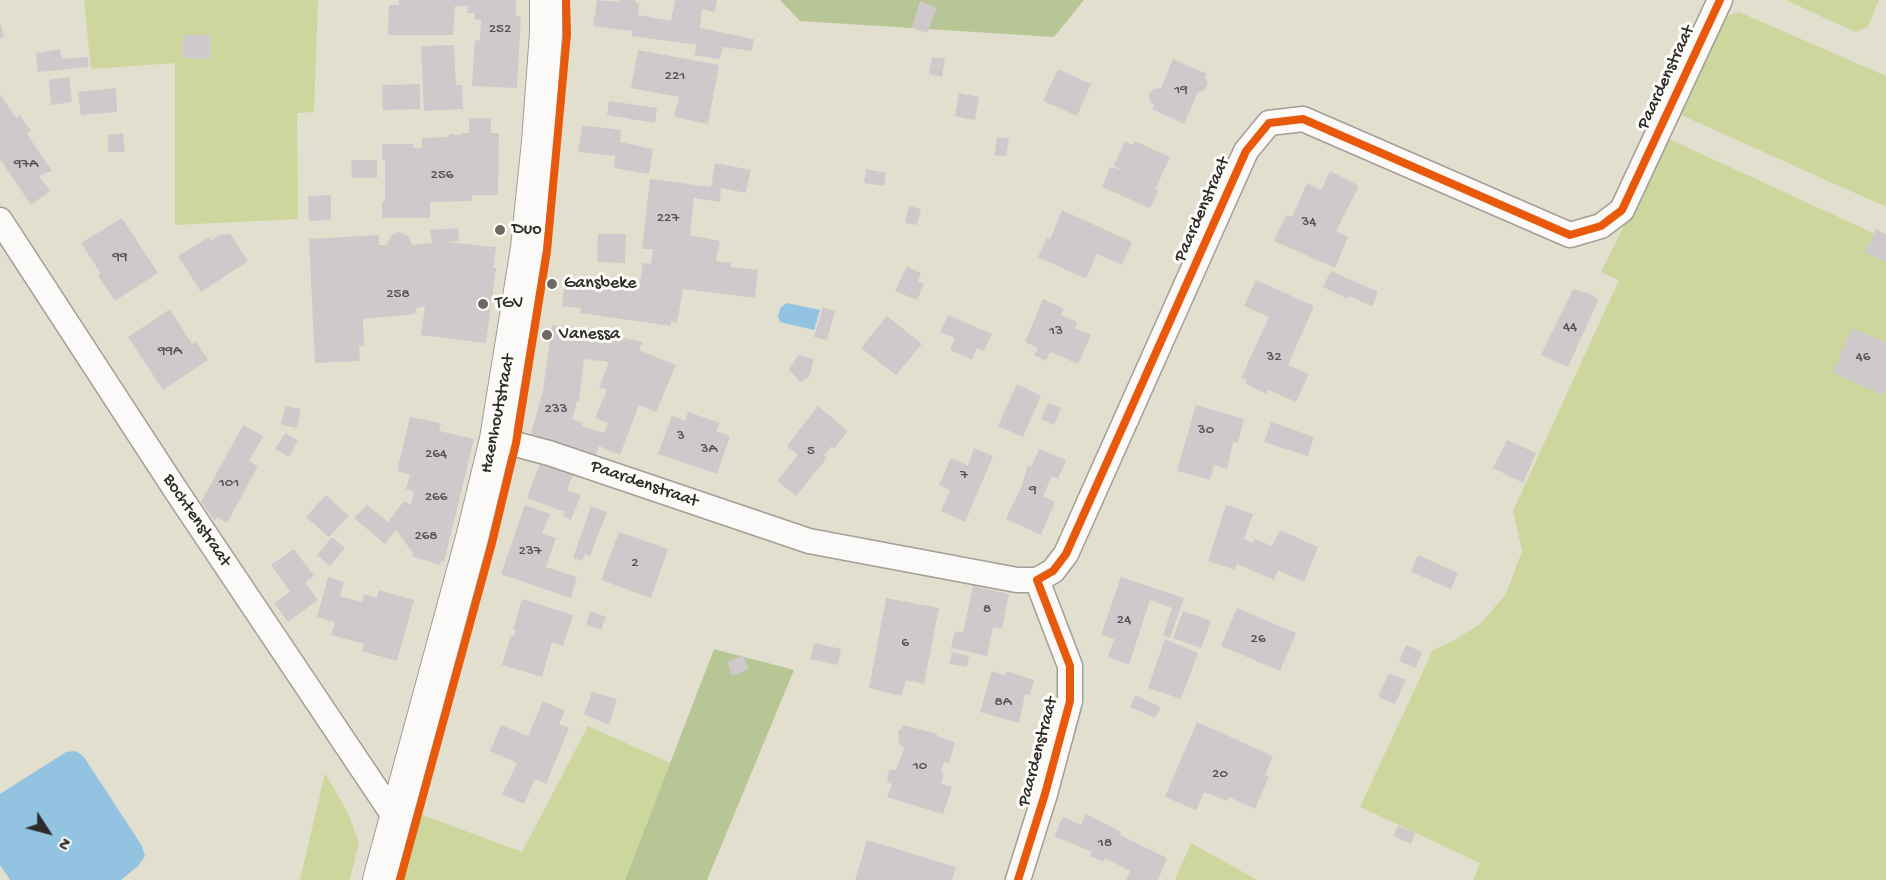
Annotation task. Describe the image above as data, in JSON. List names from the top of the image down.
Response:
{
  "streets": {
    "street": ["Paardenstraat", "Haenhoutstraat", "Bochtenstraat"]
  },
  "crossings": [
    ["Paardenstraat", "Haenhoutstraat"],
    ["Haenhoutstraat", "Bochtenstraat"]
  ],
  "places": [
    "Duo",
    "Gansbeke",
    "TGV",
    "Vanessa"
  ],
  "house_numbers": [
    "252",
    "221",
    "19",
    "97A",
    "256",
    "227",
    "34",
    "99",
    "258",
    "44",
    "13",
    "99A",
    "32",
    "46",
    "233",
    "30",
    "3",
    "3A",
    "5",
    "264",
    "7",
    "101",
    "9",
    "266",
    "268",
    "237",
    "2",
    "8",
    "24",
    "26",
    "6",
    "8A",
    "10",
    "20",
    "18"
  ],
  "north": "bottom right"
}
